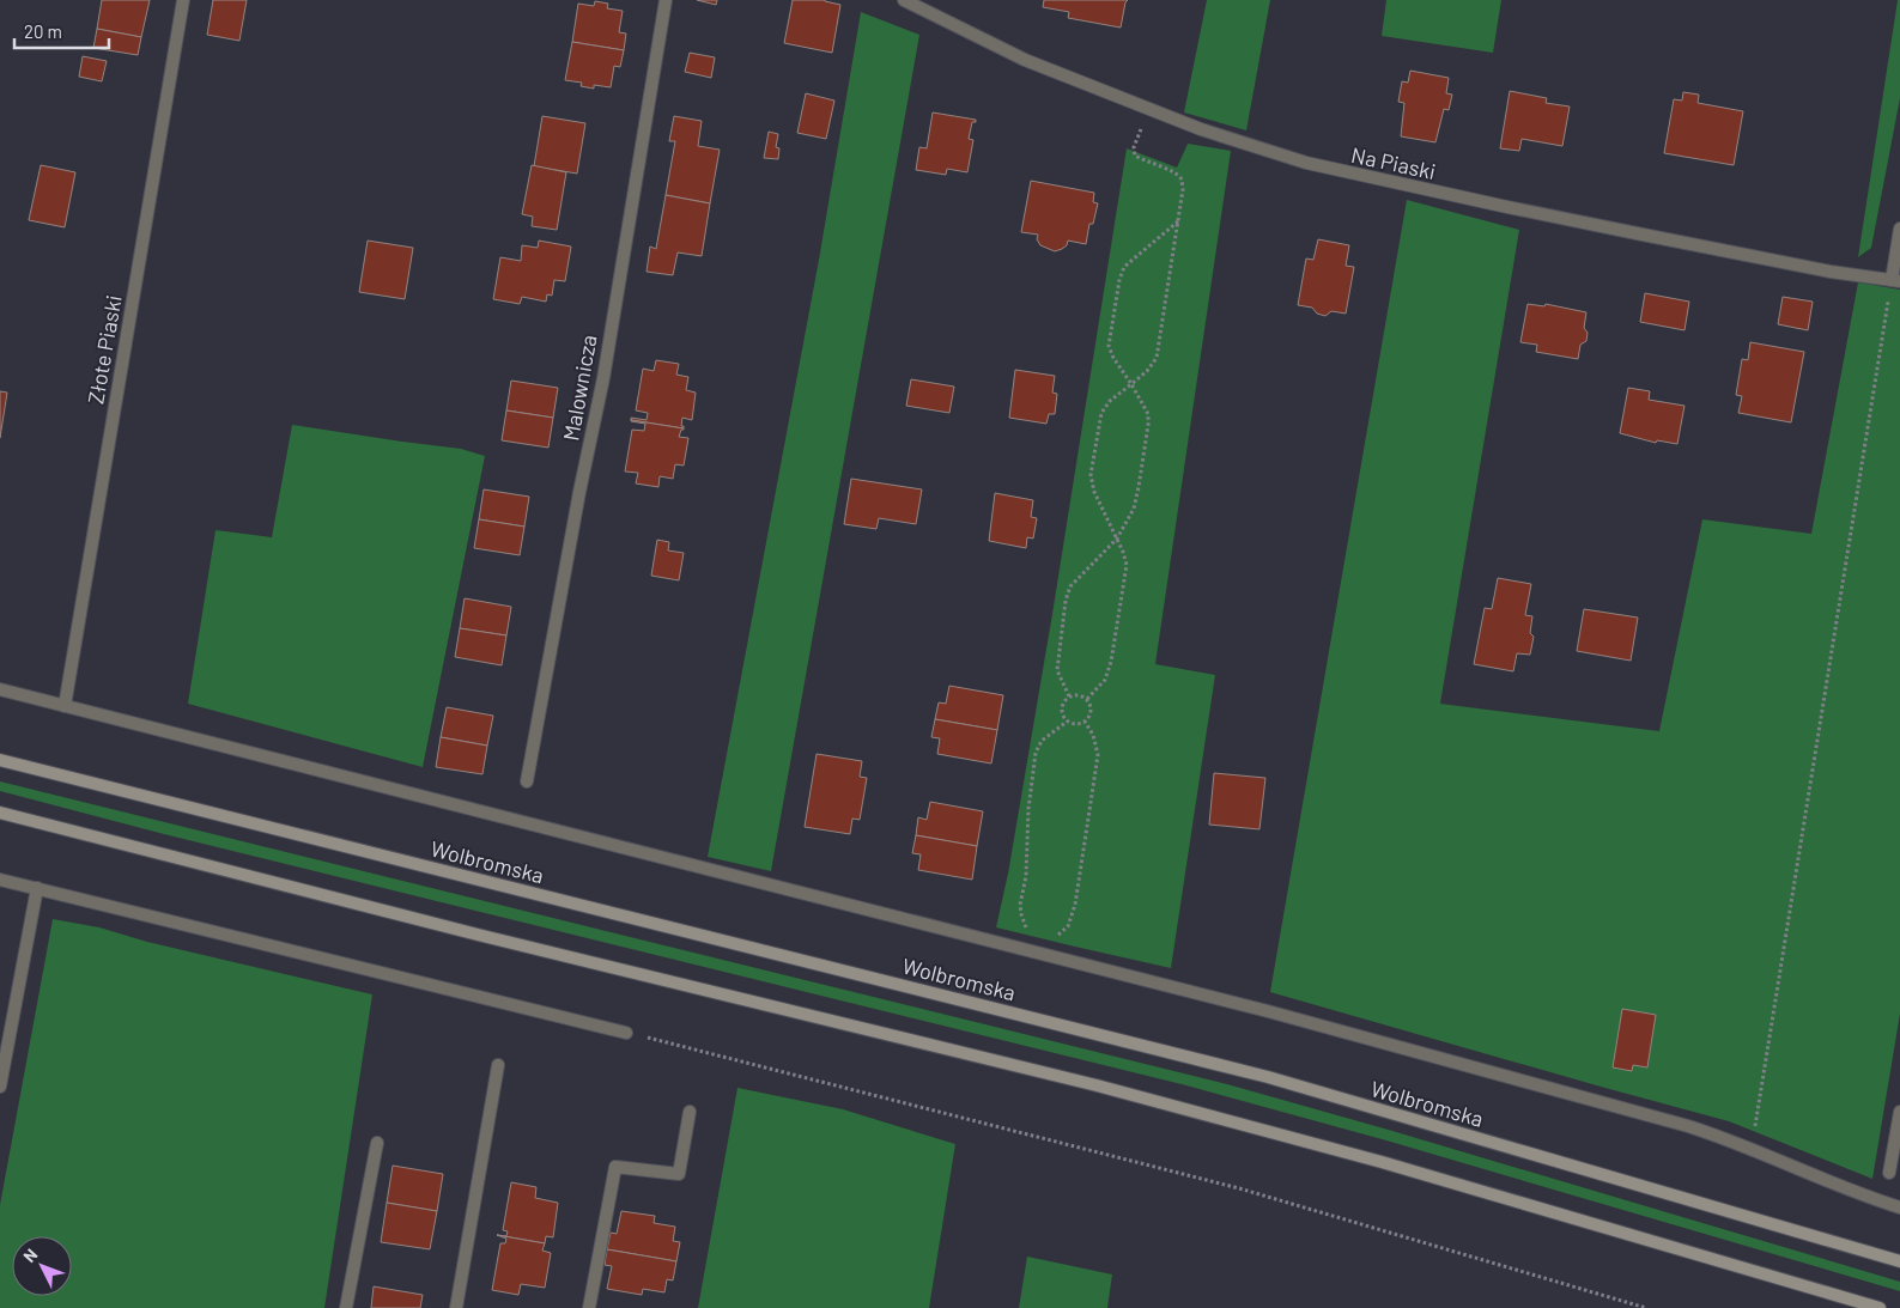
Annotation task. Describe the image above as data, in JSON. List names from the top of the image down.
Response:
{
  "streets": {
    "main road": ["Wolbromska"],
    "street": ["Na Piaski", "Złote Piaski", "Malownicza"]
  },
  "scale_bar": "20 m",
  "north": "top left"
}
